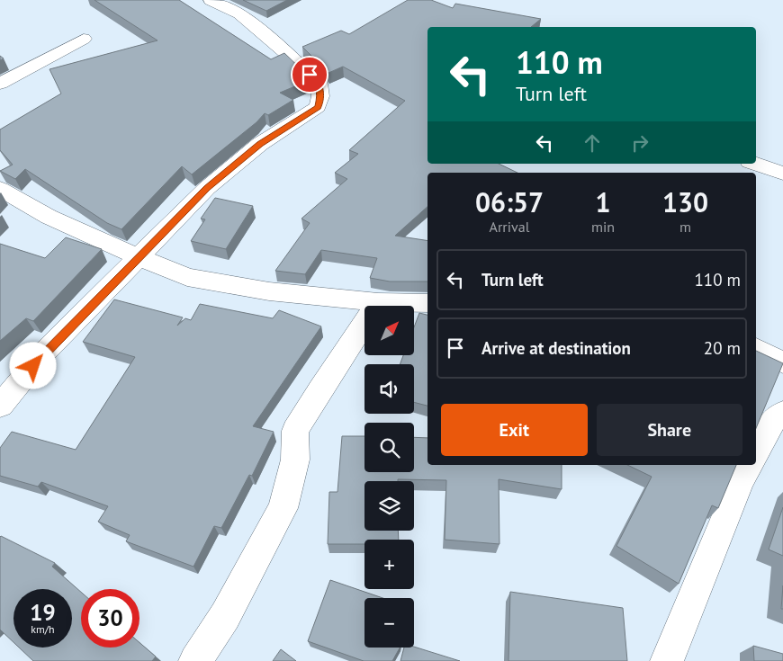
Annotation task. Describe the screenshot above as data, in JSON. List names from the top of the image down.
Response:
{
  "north": "top right",
  "page": {
    "turn": ["110 m", "Turn left"],
    "eta": [
      "06:57",
      "Arrival",
      "1",
      "min",
      "130",
      "m"
    ],
    "list": [
      {
        "name": "Turn left",
        "value": "110 m"
      },
      {
        "name": "Arrive at destination",
        "value": "20 m"
      }
    ],
    "map_buttons": ["+", "−"],
    "buttons": ["Exit", "Share"],
    "speed": "19 km/h",
    "limit": "30"
  }
}
